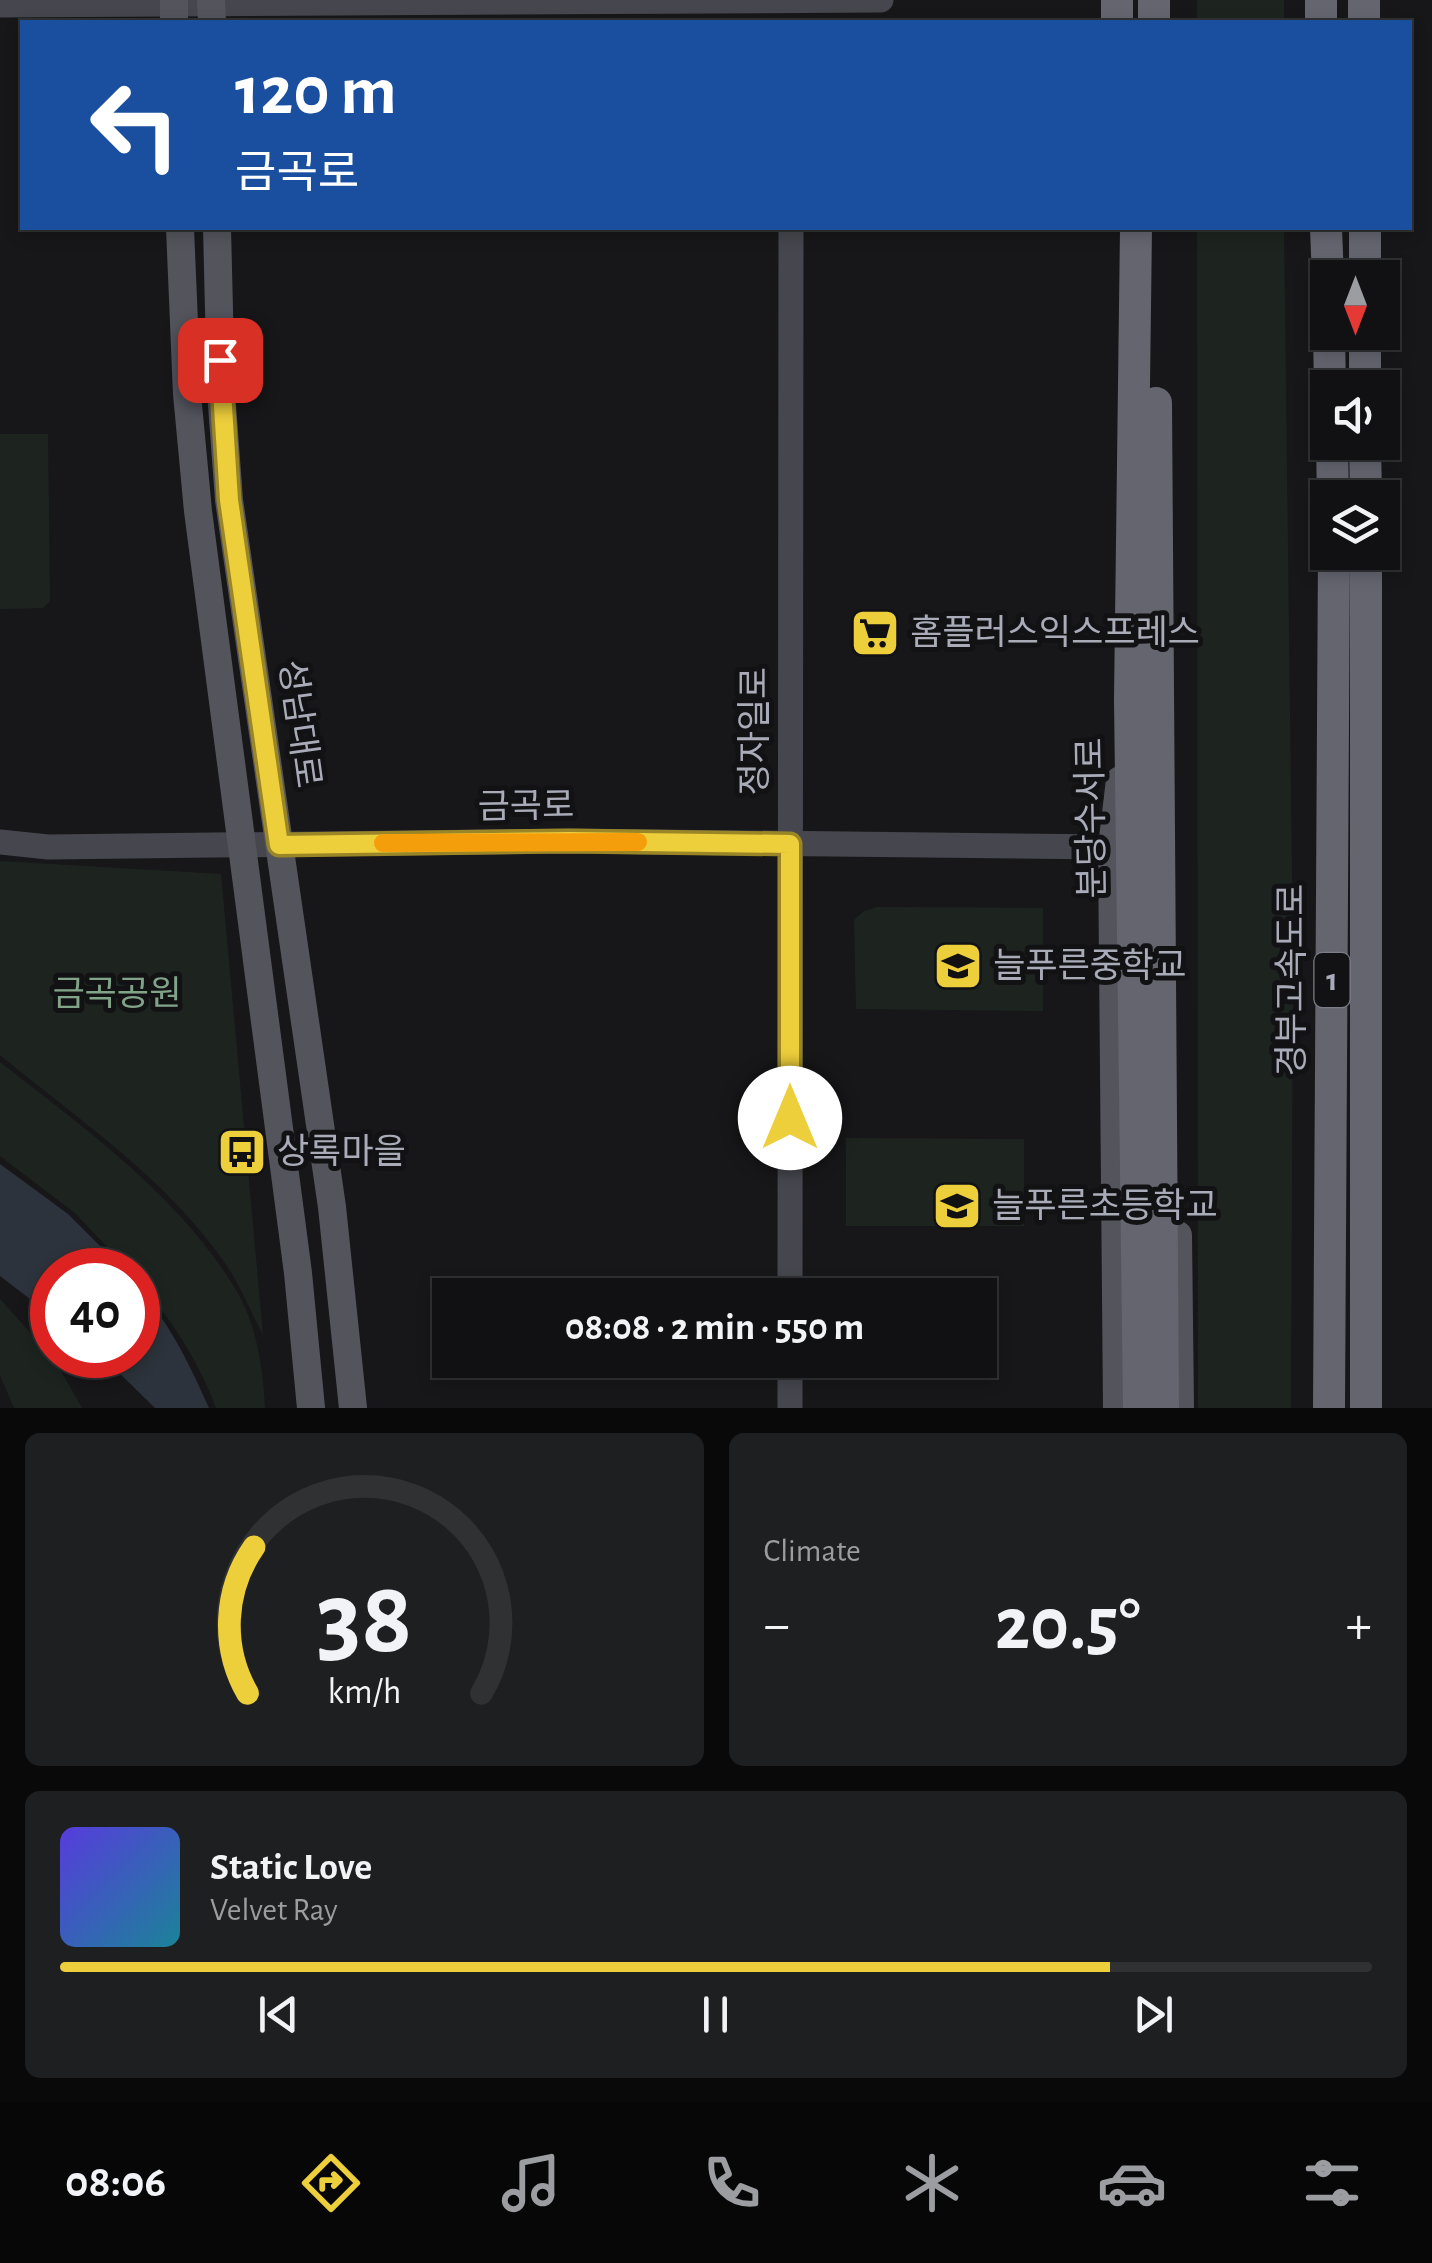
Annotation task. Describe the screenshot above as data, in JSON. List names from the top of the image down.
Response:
{
  "streets": {
    "highway": ["분당수서로", "경부고속도로", "1"],
    "main road": ["성남대로", "정자일로", "금곡로"]
  },
  "crossings": [
    ["성남대로", "금곡로"],
    ["정자일로", "금곡로"]
  ],
  "parks": ["금곡공원"],
  "places": {
    "supermarket": ["홈플러스익스프레스"],
    "school or university": ["늘푸른중학교", "늘푸른초등학교"],
    "bus stop": ["상록마을"]
  },
  "north": "bottom",
  "page": {
    "turn": ["120 m", "금곡로"],
    "limit": "40",
    "trip": "08:08 · 2 min · 550 m",
    "tile": "Climate",
    "heat": ["−", "20.5°", "+"],
    "song": ["Static Love", "Velvet Ray"],
    "tabs": "08:06",
    "gauge": ["38", "km/h"]
  }
}
